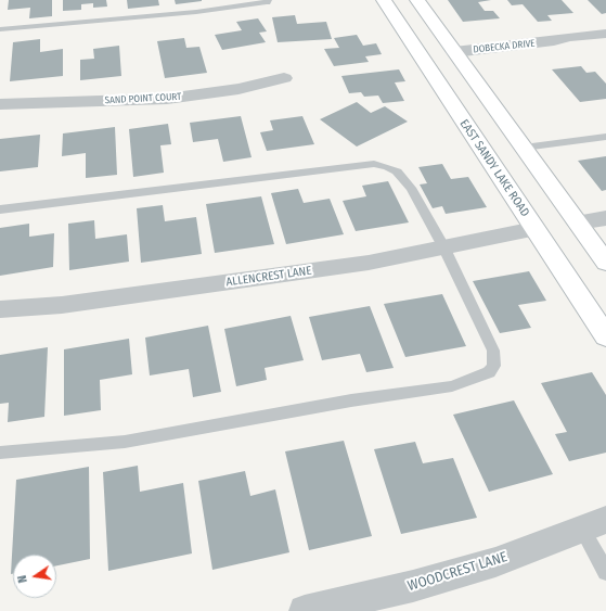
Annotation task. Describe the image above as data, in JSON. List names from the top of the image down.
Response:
{
  "streets": {
    "main road": ["EAST SANDY LAKE ROAD"],
    "street": [
      "DOBECKA DRIVE",
      "SAND POINT COURT",
      "ALLENCREST LANE",
      "WOODCREST LANE"
    ]
  },
  "crossings": [
    ["EAST SANDY LAKE ROAD", "ALLENCREST LANE"]
  ],
  "north": "left"
}
